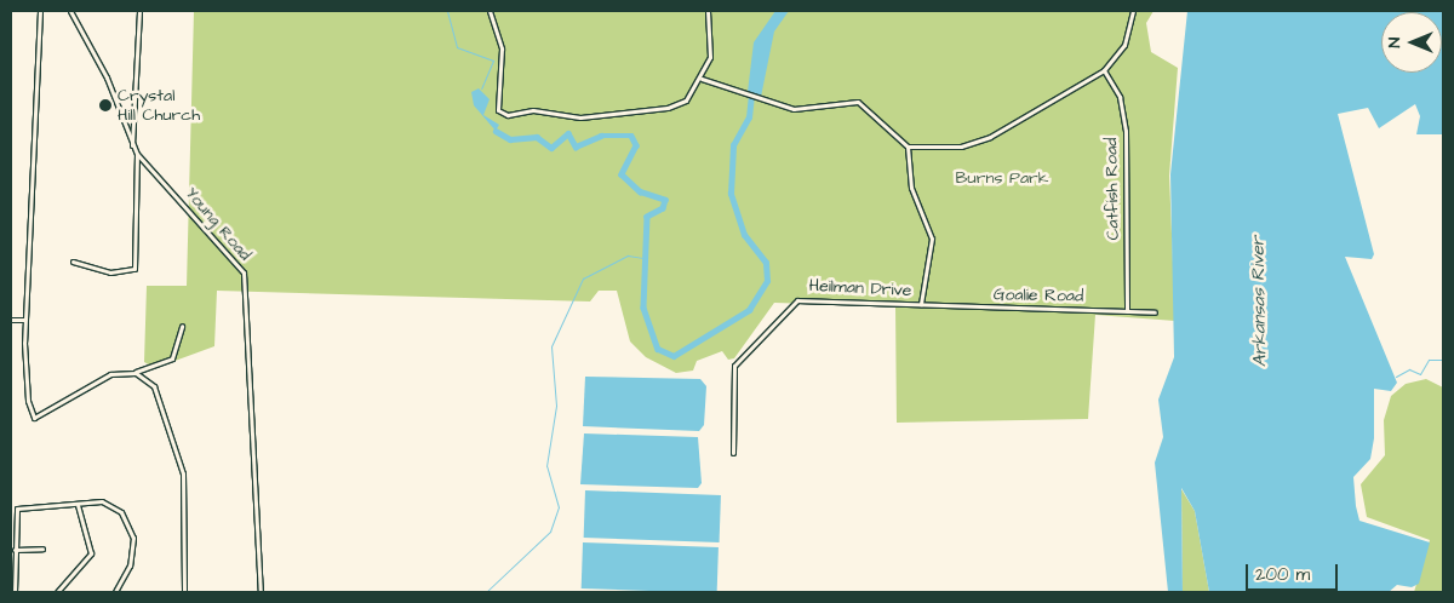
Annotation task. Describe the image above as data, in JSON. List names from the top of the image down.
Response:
{
  "streets": {
    "street": [
      "Catfish Road",
      "Young Road",
      "Heilman Drive",
      "Goalie Road"
    ]
  },
  "crossings": [
    ["Catfish Road", "Goalie Road"],
    ["Heilman Drive", "Goalie Road"]
  ],
  "water": ["Arkansas River"],
  "parks": ["Burns Park"],
  "places": ["Crystal Hill Church"],
  "scale_bar": "200 m",
  "north": "left"
}
